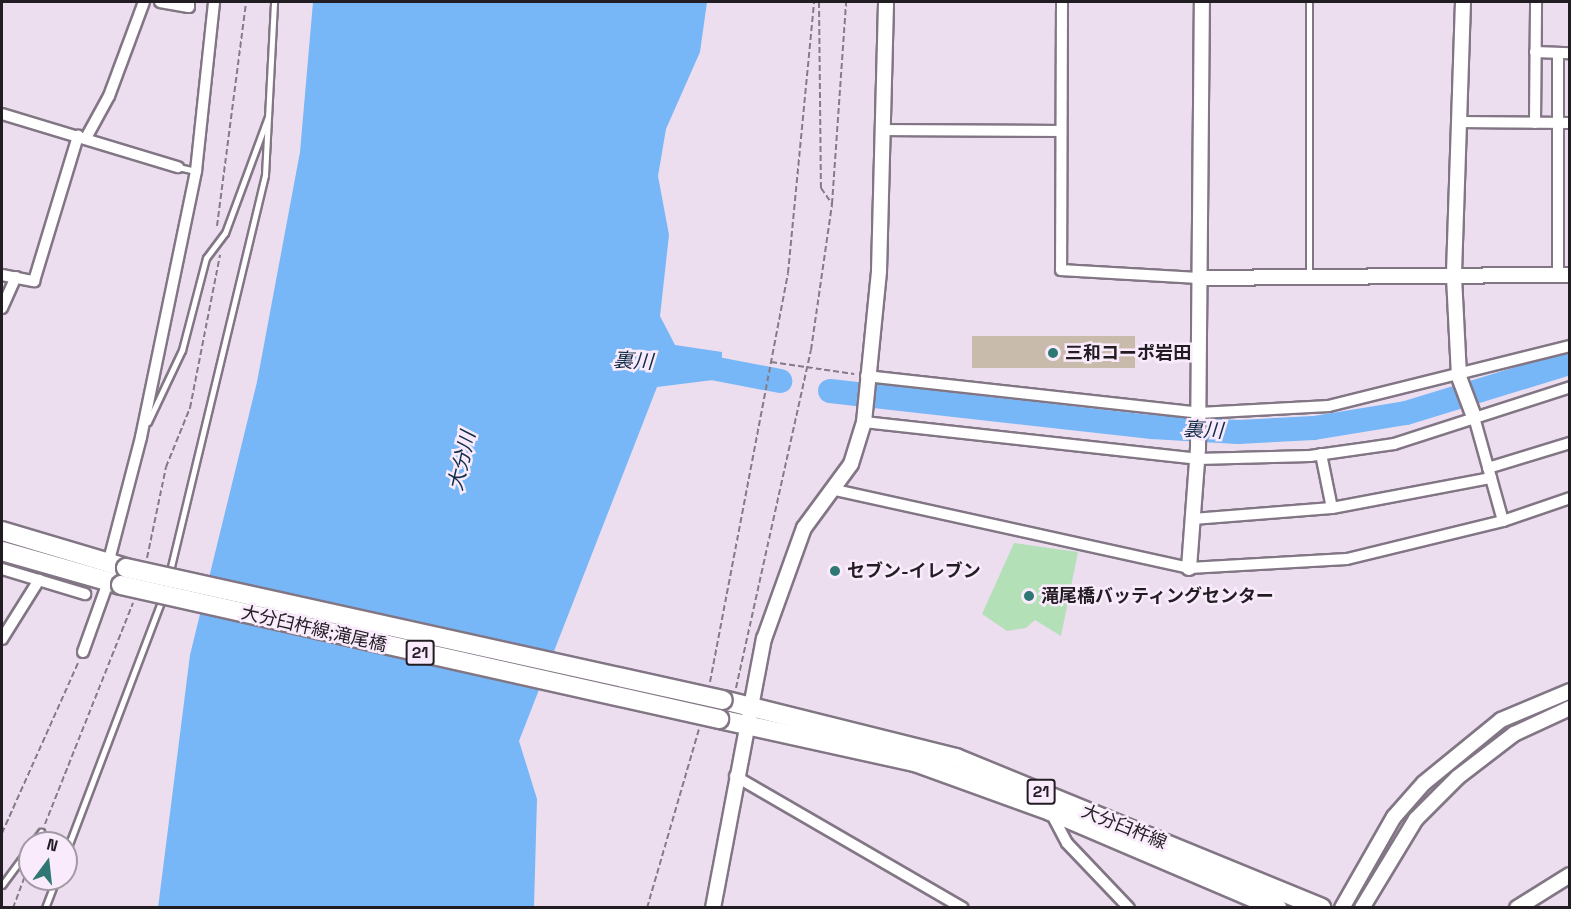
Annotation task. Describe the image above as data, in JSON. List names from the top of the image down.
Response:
{
  "streets": {
    "main road": ["大分臼杵線;滝尾橋", "21", "大分臼杵線"]
  },
  "crossings": [
    ["大分臼杵線;滝尾橋", "21"],
    ["21", "大分臼杵線"]
  ],
  "water": ["裏川", "大分川"],
  "places": ["三和コーポ岩田", "セブン-イレブン", "滝尾橋バッティングセンター"],
  "north": "top"
}
